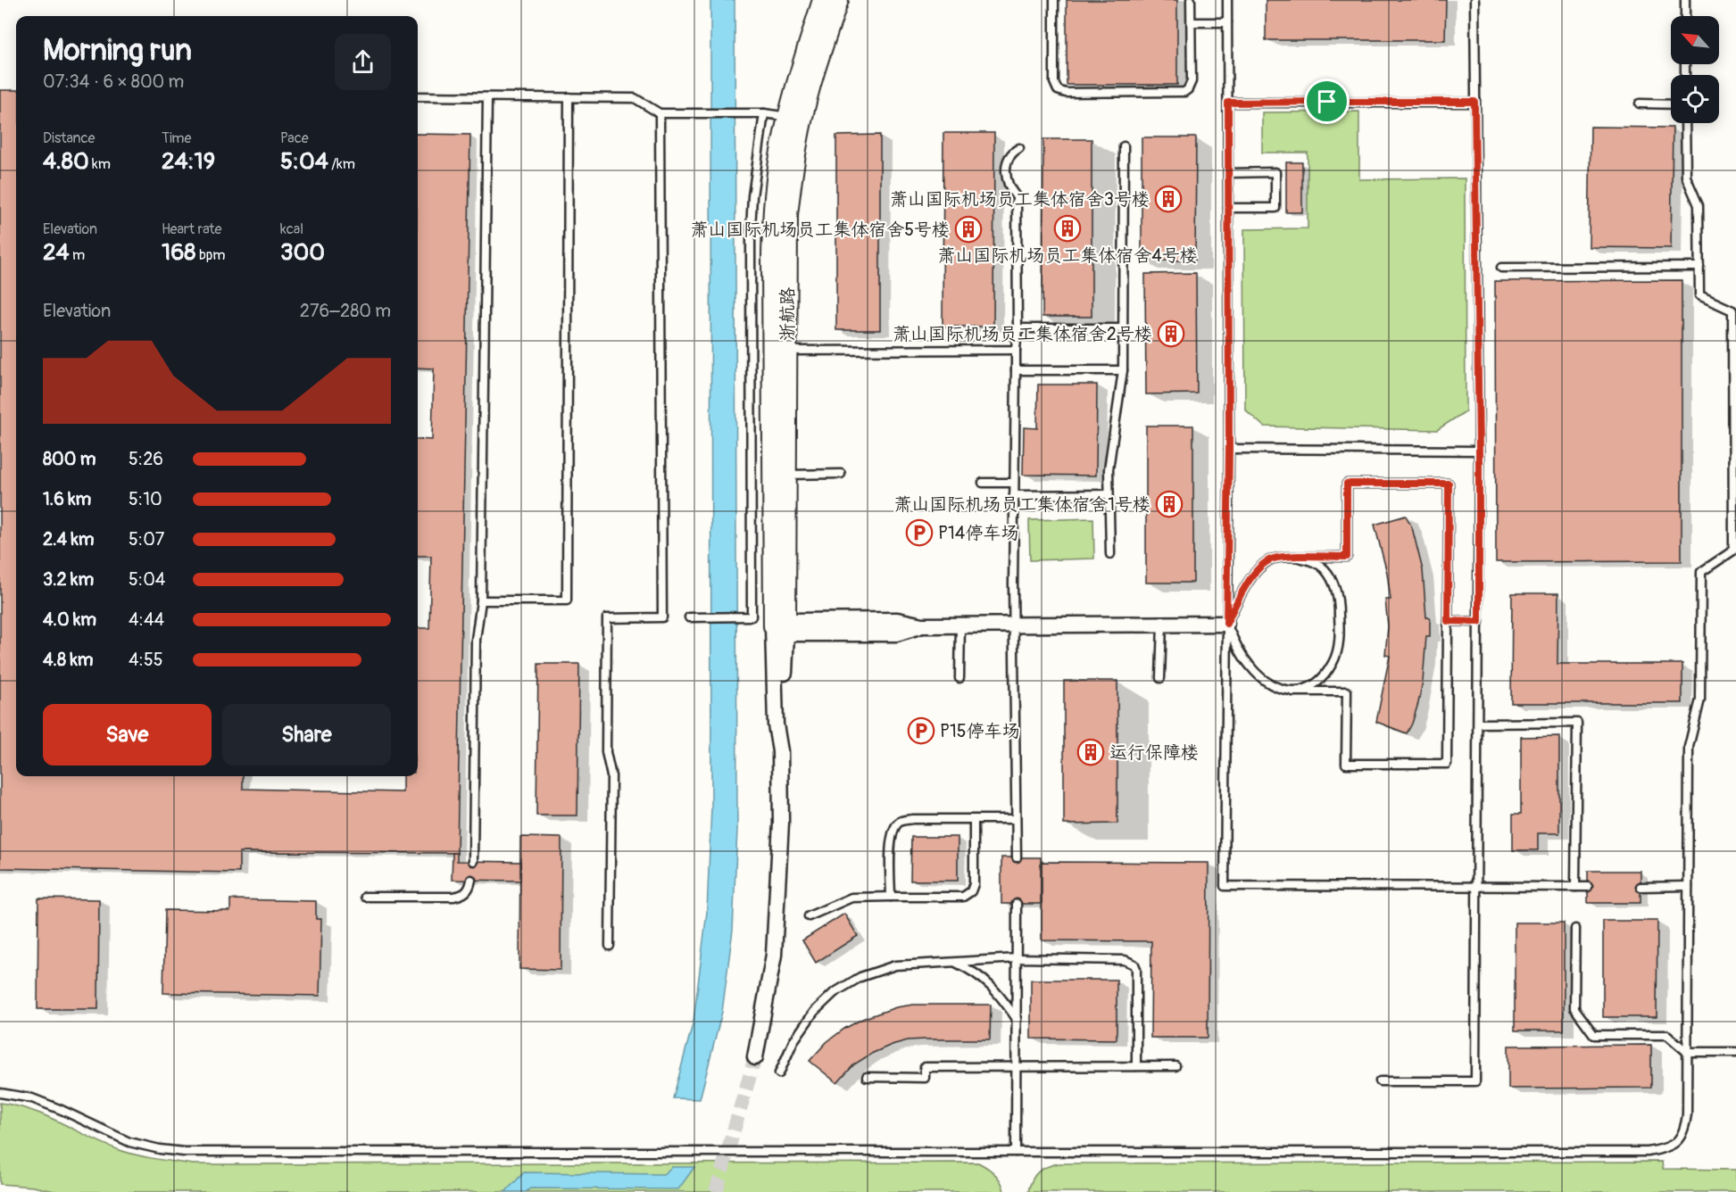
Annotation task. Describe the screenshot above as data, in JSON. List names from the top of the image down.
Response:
{
  "streets": {
    "street": ["浙航路"]
  },
  "places": {
    "building": [
      "萧山国际机场员工集体宿舍3号楼",
      "萧山国际机场员工集体宿舍4号楼",
      "萧山国际机场员工集体宿舍5号楼",
      "萧山国际机场员工集体宿舍2号楼",
      "萧山国际机场员工集体宿舍1号楼",
      "运行保障楼"
    ],
    "parking": ["P14停车场", "P15停车场"]
  },
  "north": "top left",
  "page": {
    "heading": ["Morning run", "07:34 · 6 × 800 m"],
    "stats": [
      ["Distance", "4.80 km"],
      ["Time", "24:19"],
      ["Pace", "5:04 /km"],
      ["Elevation", "24 m"],
      ["Heart rate", "168 bpm"],
      ["kcal", "300"]
    ],
    "chart": ["Elevation", "276–280 m"],
    "list": [
      {
        "name": "800 m",
        "note": "5:26"
      },
      {
        "name": "1.6 km",
        "note": "5:10"
      },
      {
        "name": "2.4 km",
        "note": "5:07"
      },
      {
        "name": "3.2 km",
        "note": "5:04"
      },
      {
        "name": "4.0 km",
        "note": "4:44"
      },
      {
        "name": "4.8 km",
        "note": "4:55"
      }
    ],
    "buttons": ["Save", "Share"]
  }
}
